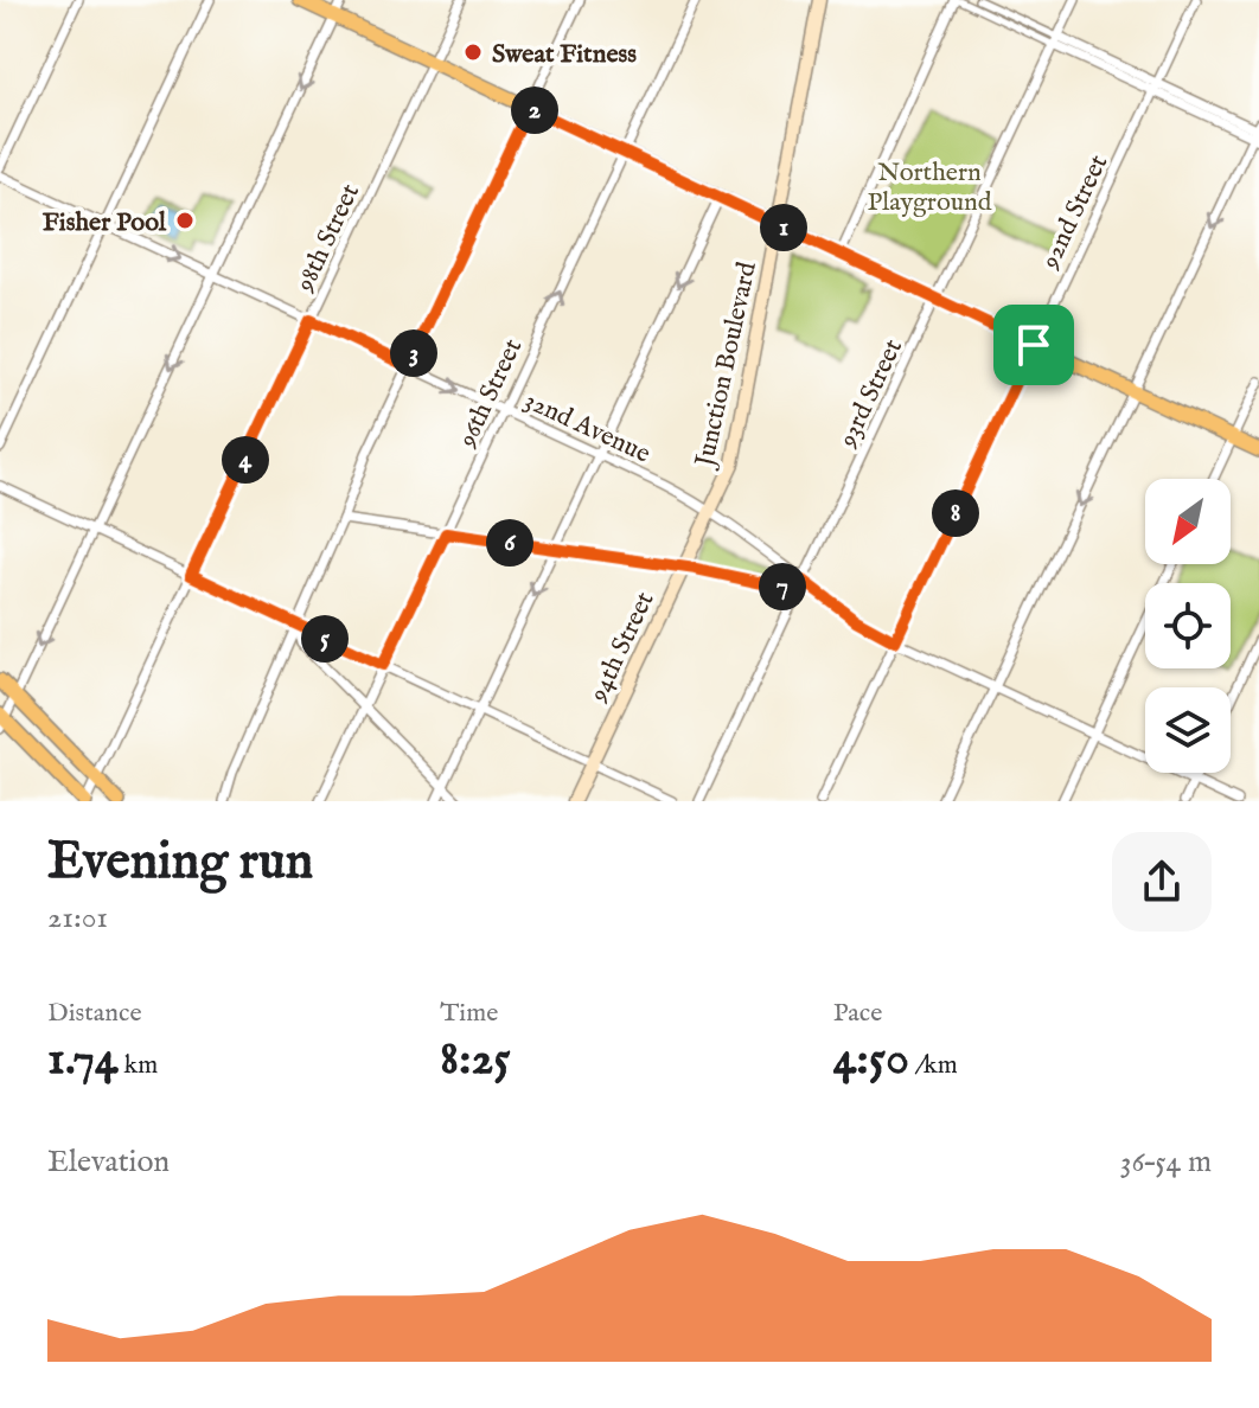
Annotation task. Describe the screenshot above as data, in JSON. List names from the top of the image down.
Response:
{
  "streets": {
    "main road": ["Junction Boulevard", "94th Street"],
    "street": [
      "92nd Street",
      "98th Street",
      "96th Street",
      "93rd Street",
      "32nd Avenue"
    ]
  },
  "crossings": [
    ["92nd Street", "32nd Avenue"],
    ["98th Street", "32nd Avenue"],
    ["Junction Boulevard", "32nd Avenue"],
    ["Junction Boulevard", "94th Street"],
    ["96th Street", "32nd Avenue"],
    ["93rd Street", "32nd Avenue"],
    ["32nd Avenue", "94th Street"]
  ],
  "parks": ["Northern Playground"],
  "places": ["Sweat Fitness", "Fisher Pool"],
  "north": "bottom left",
  "page": {
    "pins": [
      "2",
      "1",
      "3",
      "4",
      "8",
      "6",
      "7",
      "5"
    ],
    "heading": ["Evening run", "21:01"],
    "stats": [
      ["Distance", "1.74 km"],
      ["Time", "8:25"],
      ["Pace", "4:50 /km"]
    ],
    "chart": ["Elevation", "36–54 m"]
  }
}
